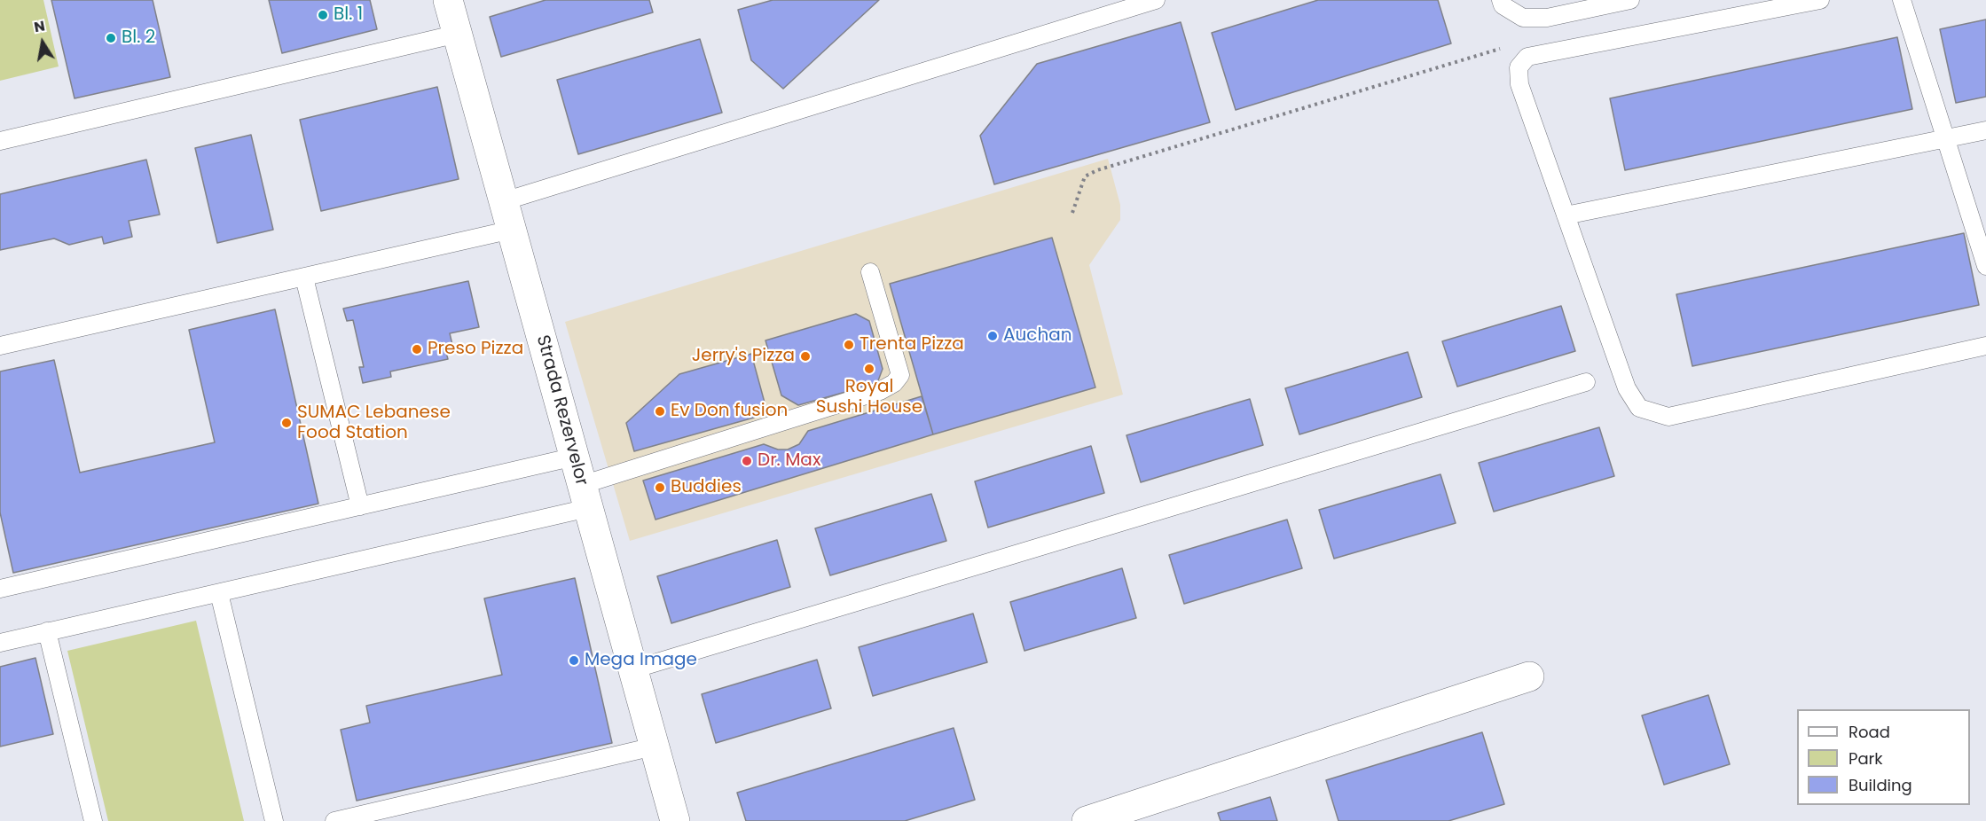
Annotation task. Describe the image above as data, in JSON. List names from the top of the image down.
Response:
{
  "streets": {
    "street": ["Strada Rezervelor"]
  },
  "places": [
    "Bl. 1",
    "Bl. 2",
    "Auchan",
    "Trenta Pizza",
    "Preso Pizza",
    "Jerry's Pizza",
    "Royal Sushi House",
    "Ev Don fusion",
    "SUMAC Lebanese Food Station",
    "Dr. Max",
    "Buddies",
    "Mega Image"
  ],
  "legend": ["Road", "Park", "Building"],
  "north": "top"
}
